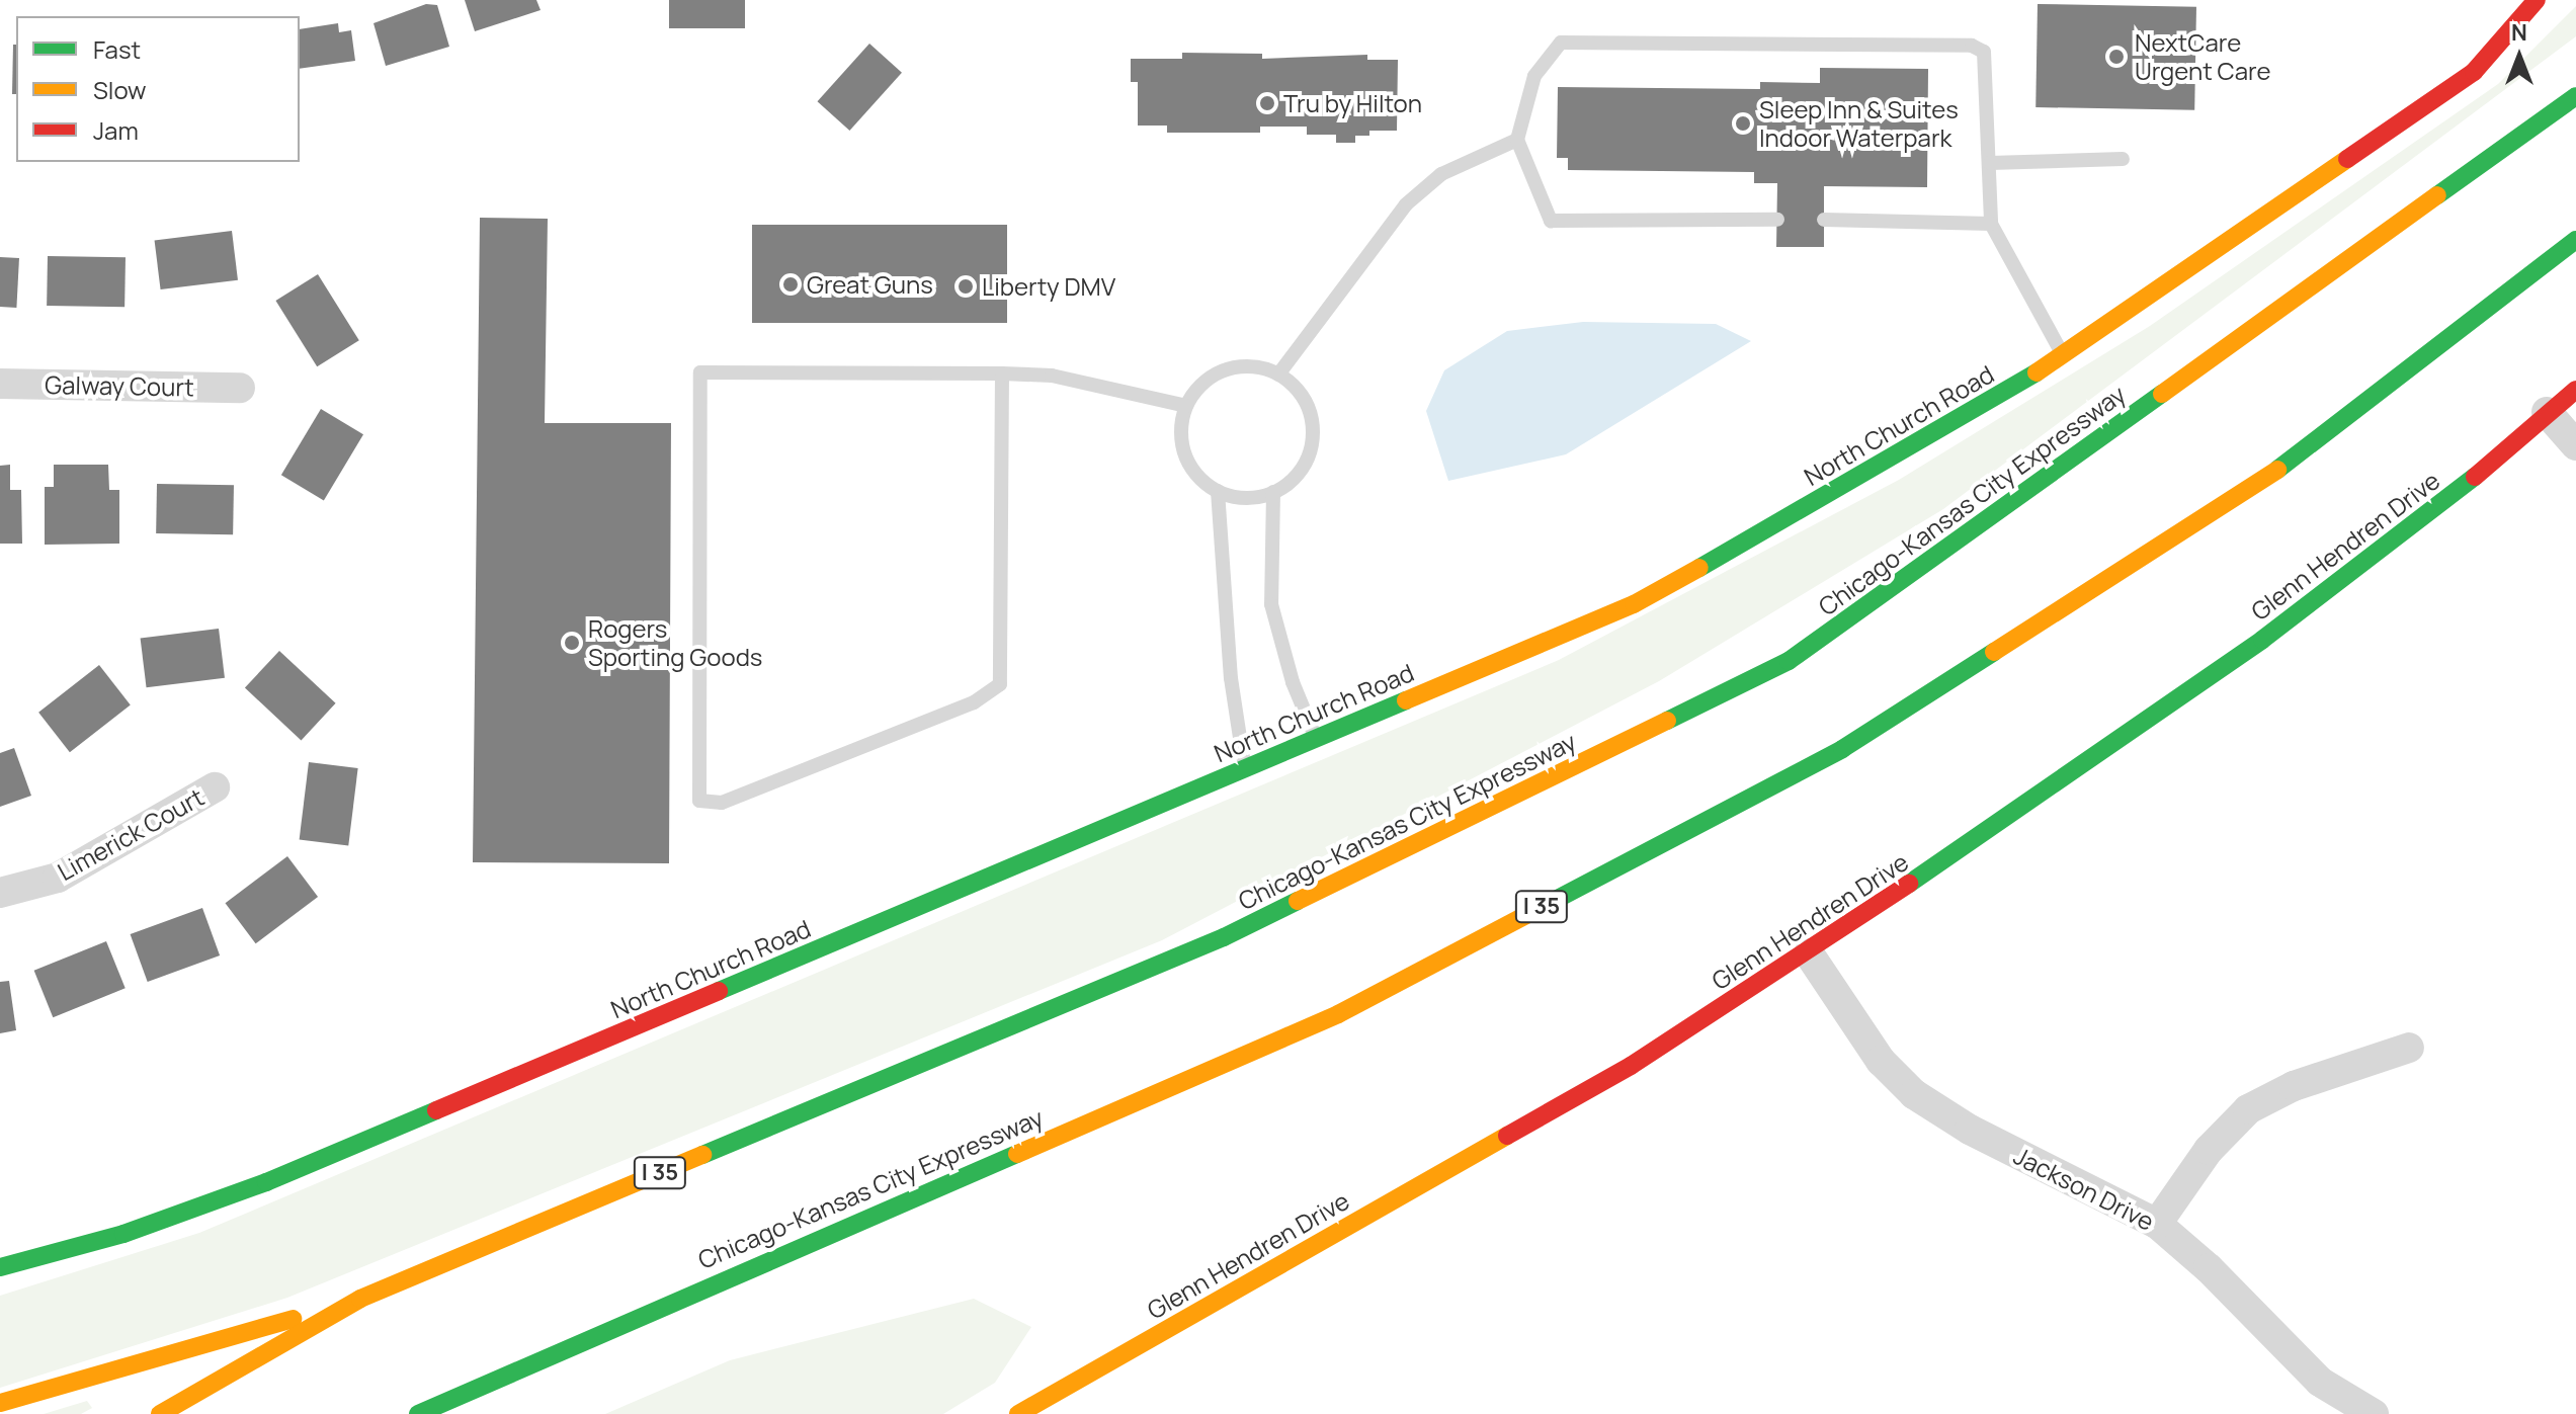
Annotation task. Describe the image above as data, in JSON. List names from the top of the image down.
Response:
{
  "streets": {
    "main road": [
      "North Church Road",
      "Chicago-Kansas City Expressway",
      "Glenn Hendren Drive",
      "I 35"
    ],
    "street": ["Galway Court", "Limerick Court", "Jackson Drive"]
  },
  "crossings": [
    ["Glenn Hendren Drive", "Jackson Drive"]
  ],
  "places": [
    "NextCare Urgent Care",
    "Tru by Hilton",
    "Sleep Inn & Suites Indoor Waterpark",
    "Great Guns",
    "Liberty DMV",
    "Rogers Sporting Goods"
  ],
  "legend": ["Fast", "Slow", "Jam"],
  "north": "top"
}
